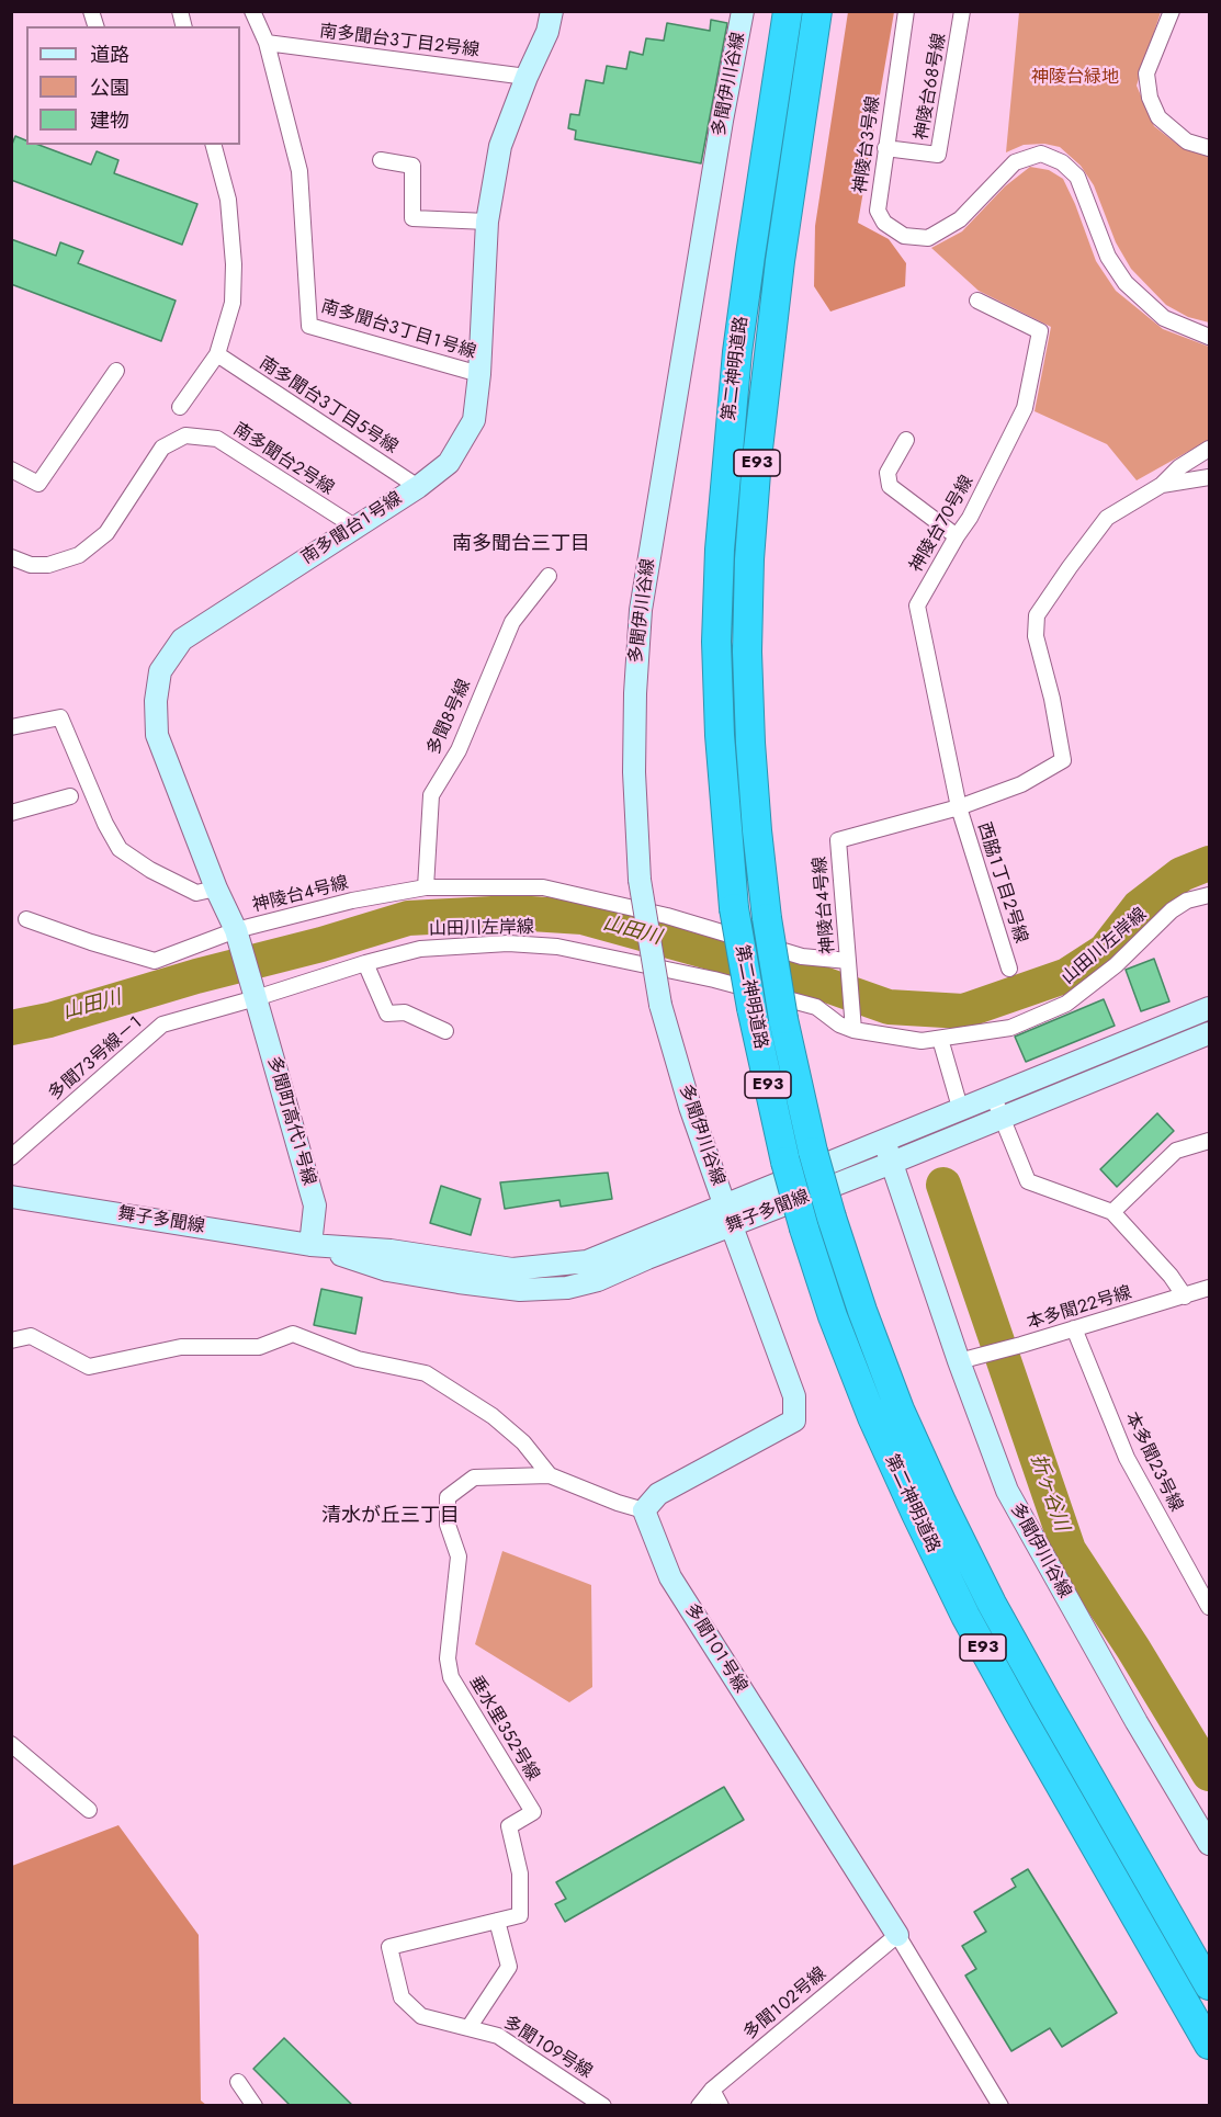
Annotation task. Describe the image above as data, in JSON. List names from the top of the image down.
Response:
{
  "streets": {
    "highway": ["第二神明道路", "E93"],
    "street": [
      "南多聞台３丁目２号線",
      "多聞伊川谷線",
      "神陵台６８号線",
      "神陵台３号線",
      "南多聞台３丁目１号線",
      "南多聞台３丁目５号線",
      "南多聞台２号線",
      "神陵台７０号線",
      "南多聞台１号線",
      "多聞８号線",
      "西脇１丁目２号線",
      "神陵台４号線",
      "山田川左岸線",
      "多聞７３号線－１",
      "多聞町高代１号線",
      "舞子多聞線",
      "本多聞２２号線",
      "本多聞２３号線",
      "多聞１０１号線",
      "垂水里３５２号線",
      "多聞１０２号線",
      "多聞１０９号線"
    ]
  },
  "crossings": [
    ["南多聞台３丁目２号線", "南多聞台３丁目１号線"],
    ["南多聞台３丁目２号線", "南多聞台１号線"],
    ["多聞伊川谷線", "舞子多聞線"],
    ["多聞伊川谷線", "本多聞２２号線"],
    ["神陵台６８号線", "神陵台３号線"],
    ["南多聞台３丁目１号線", "南多聞台１号線"],
    ["南多聞台３丁目５号線", "南多聞台１号線"],
    ["南多聞台２号線", "南多聞台１号線"],
    ["神陵台７０号線", "西脇１丁目２号線"],
    ["神陵台７０号線", "神陵台４号線"],
    ["南多聞台１号線", "神陵台４号線"],
    ["南多聞台１号線", "山田川左岸線"],
    ["南多聞台１号線", "多聞７３号線－１"],
    ["南多聞台１号線", "多聞町高代１号線"],
    ["多聞８号線", "神陵台４号線"],
    ["西脇１丁目２号線", "神陵台４号線"],
    ["山田川左岸線", "多聞７３号線－１"],
    ["山田川左岸線", "多聞町高代１号線"],
    ["多聞７３号線－１", "多聞町高代１号線"],
    ["多聞町高代１号線", "舞子多聞線"],
    ["本多聞２２号線", "本多聞２３号線"],
    ["多聞１０１号線", "多聞１０２号線"],
    ["垂水里３５２号線", "多聞１０９号線"]
  ],
  "districts": ["南多聞台三丁目", "清水が丘三丁目"],
  "water": ["山田川", "折ヶ谷川"],
  "parks": ["神陵台緑地"],
  "legend": ["道路", "公園", "建物"]
}
